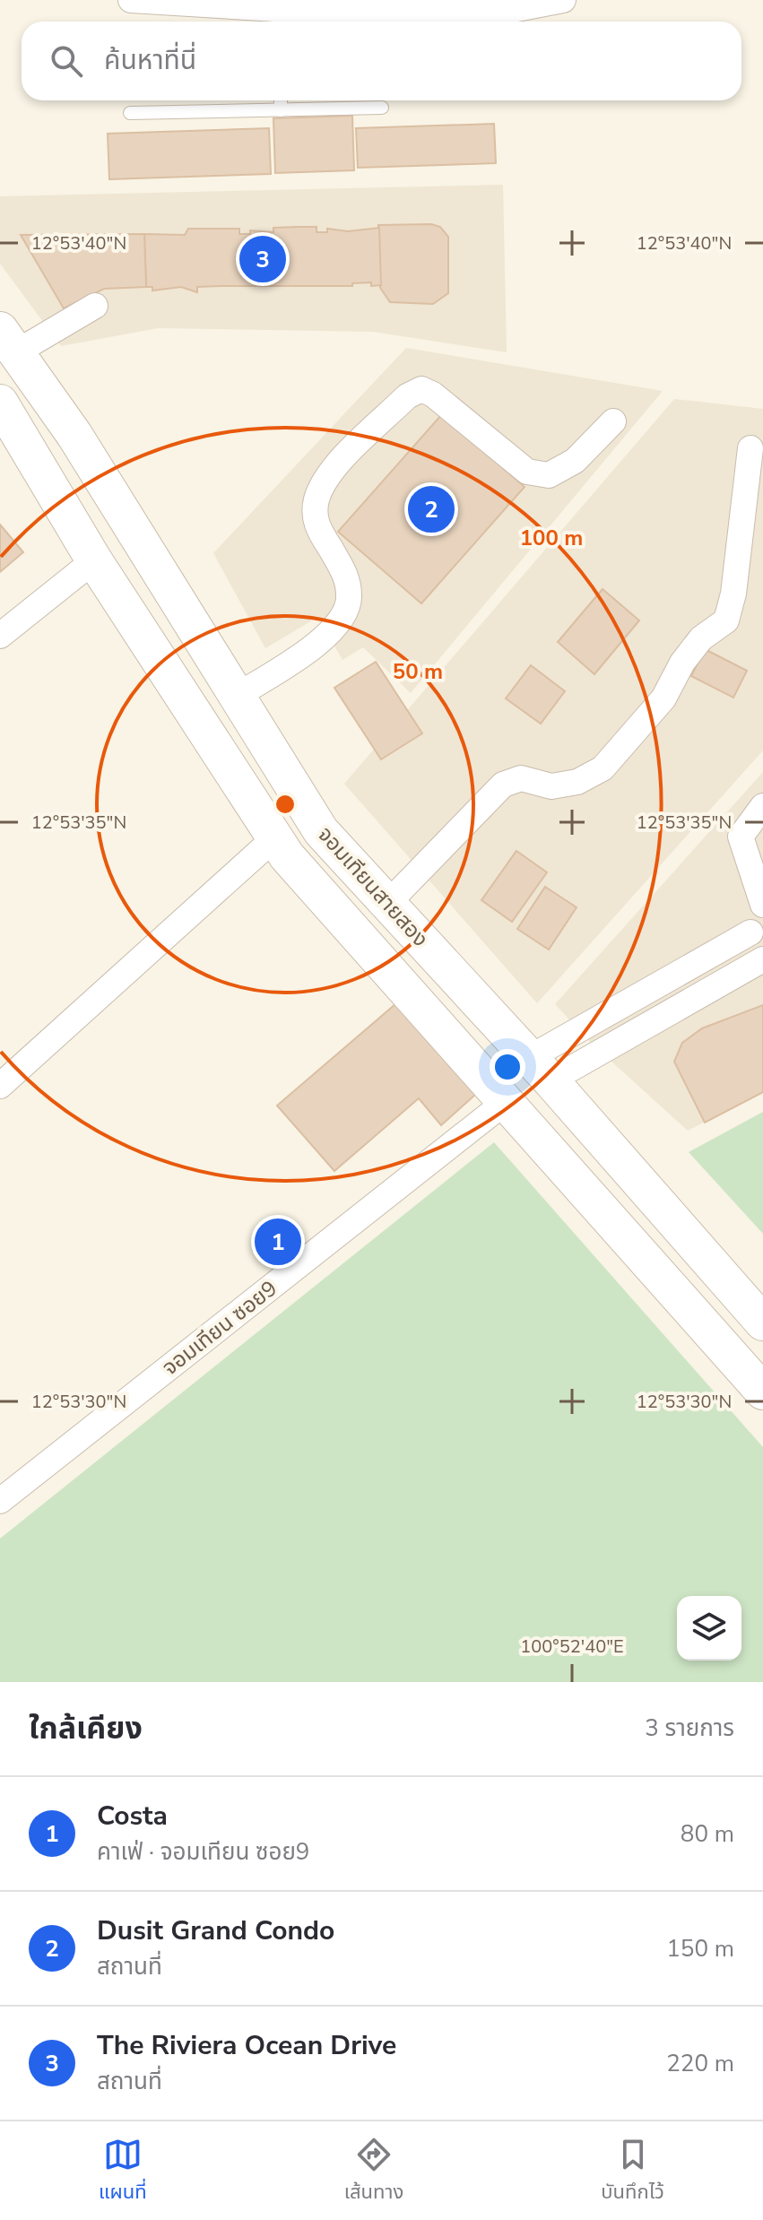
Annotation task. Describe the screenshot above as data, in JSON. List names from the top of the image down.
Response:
{
  "streets": {
    "main road": ["จอมเทียนสายสอง"],
    "street": ["จอมเทียน ซอย9"]
  },
  "crossings": [
    ["จอมเทียนสายสอง", "จอมเทียน ซอย9"]
  ],
  "page": {
    "search": "ค้นหาที่นี่",
    "pins": ["3", "2", "1"],
    "heading": ["ใกล้เคียง", "3 รายการ"],
    "list": [
      {
        "mark": "1",
        "name": "Costa",
        "note": "คาเฟ่ · จอมเทียน ซอย9",
        "value": "80 m"
      },
      {
        "mark": "2",
        "name": "Dusit Grand Condo",
        "note": "สถานที่",
        "value": "150 m"
      },
      {
        "mark": "3",
        "name": "The Riviera Ocean Drive",
        "note": "สถานที่",
        "value": "220 m"
      }
    ],
    "nav": ["แผนที่", "เส้นทาง", "บันทึกไว้"]
  },
  "coordinates": [
    "12°53'40\"N",
    "12°53'35\"N",
    "12°53'30\"N",
    "100°52'40\"E"
  ],
  "rings": ["100 m", "50 m"]
}
